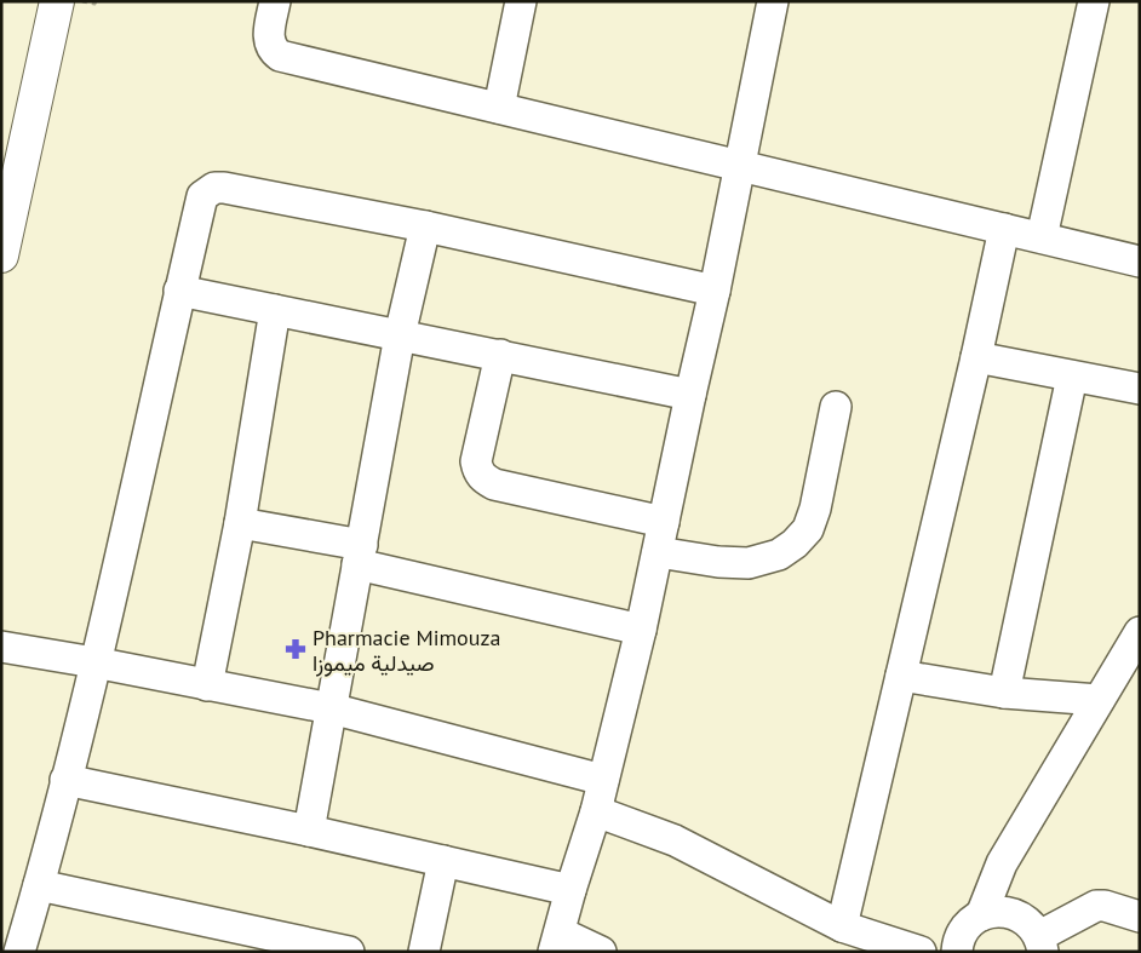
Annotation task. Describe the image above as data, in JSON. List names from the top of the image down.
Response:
{
  "places": {
    "pharmacy": ["Pharmacie Mimouza صيدلية ميموزا"]
  }
}
